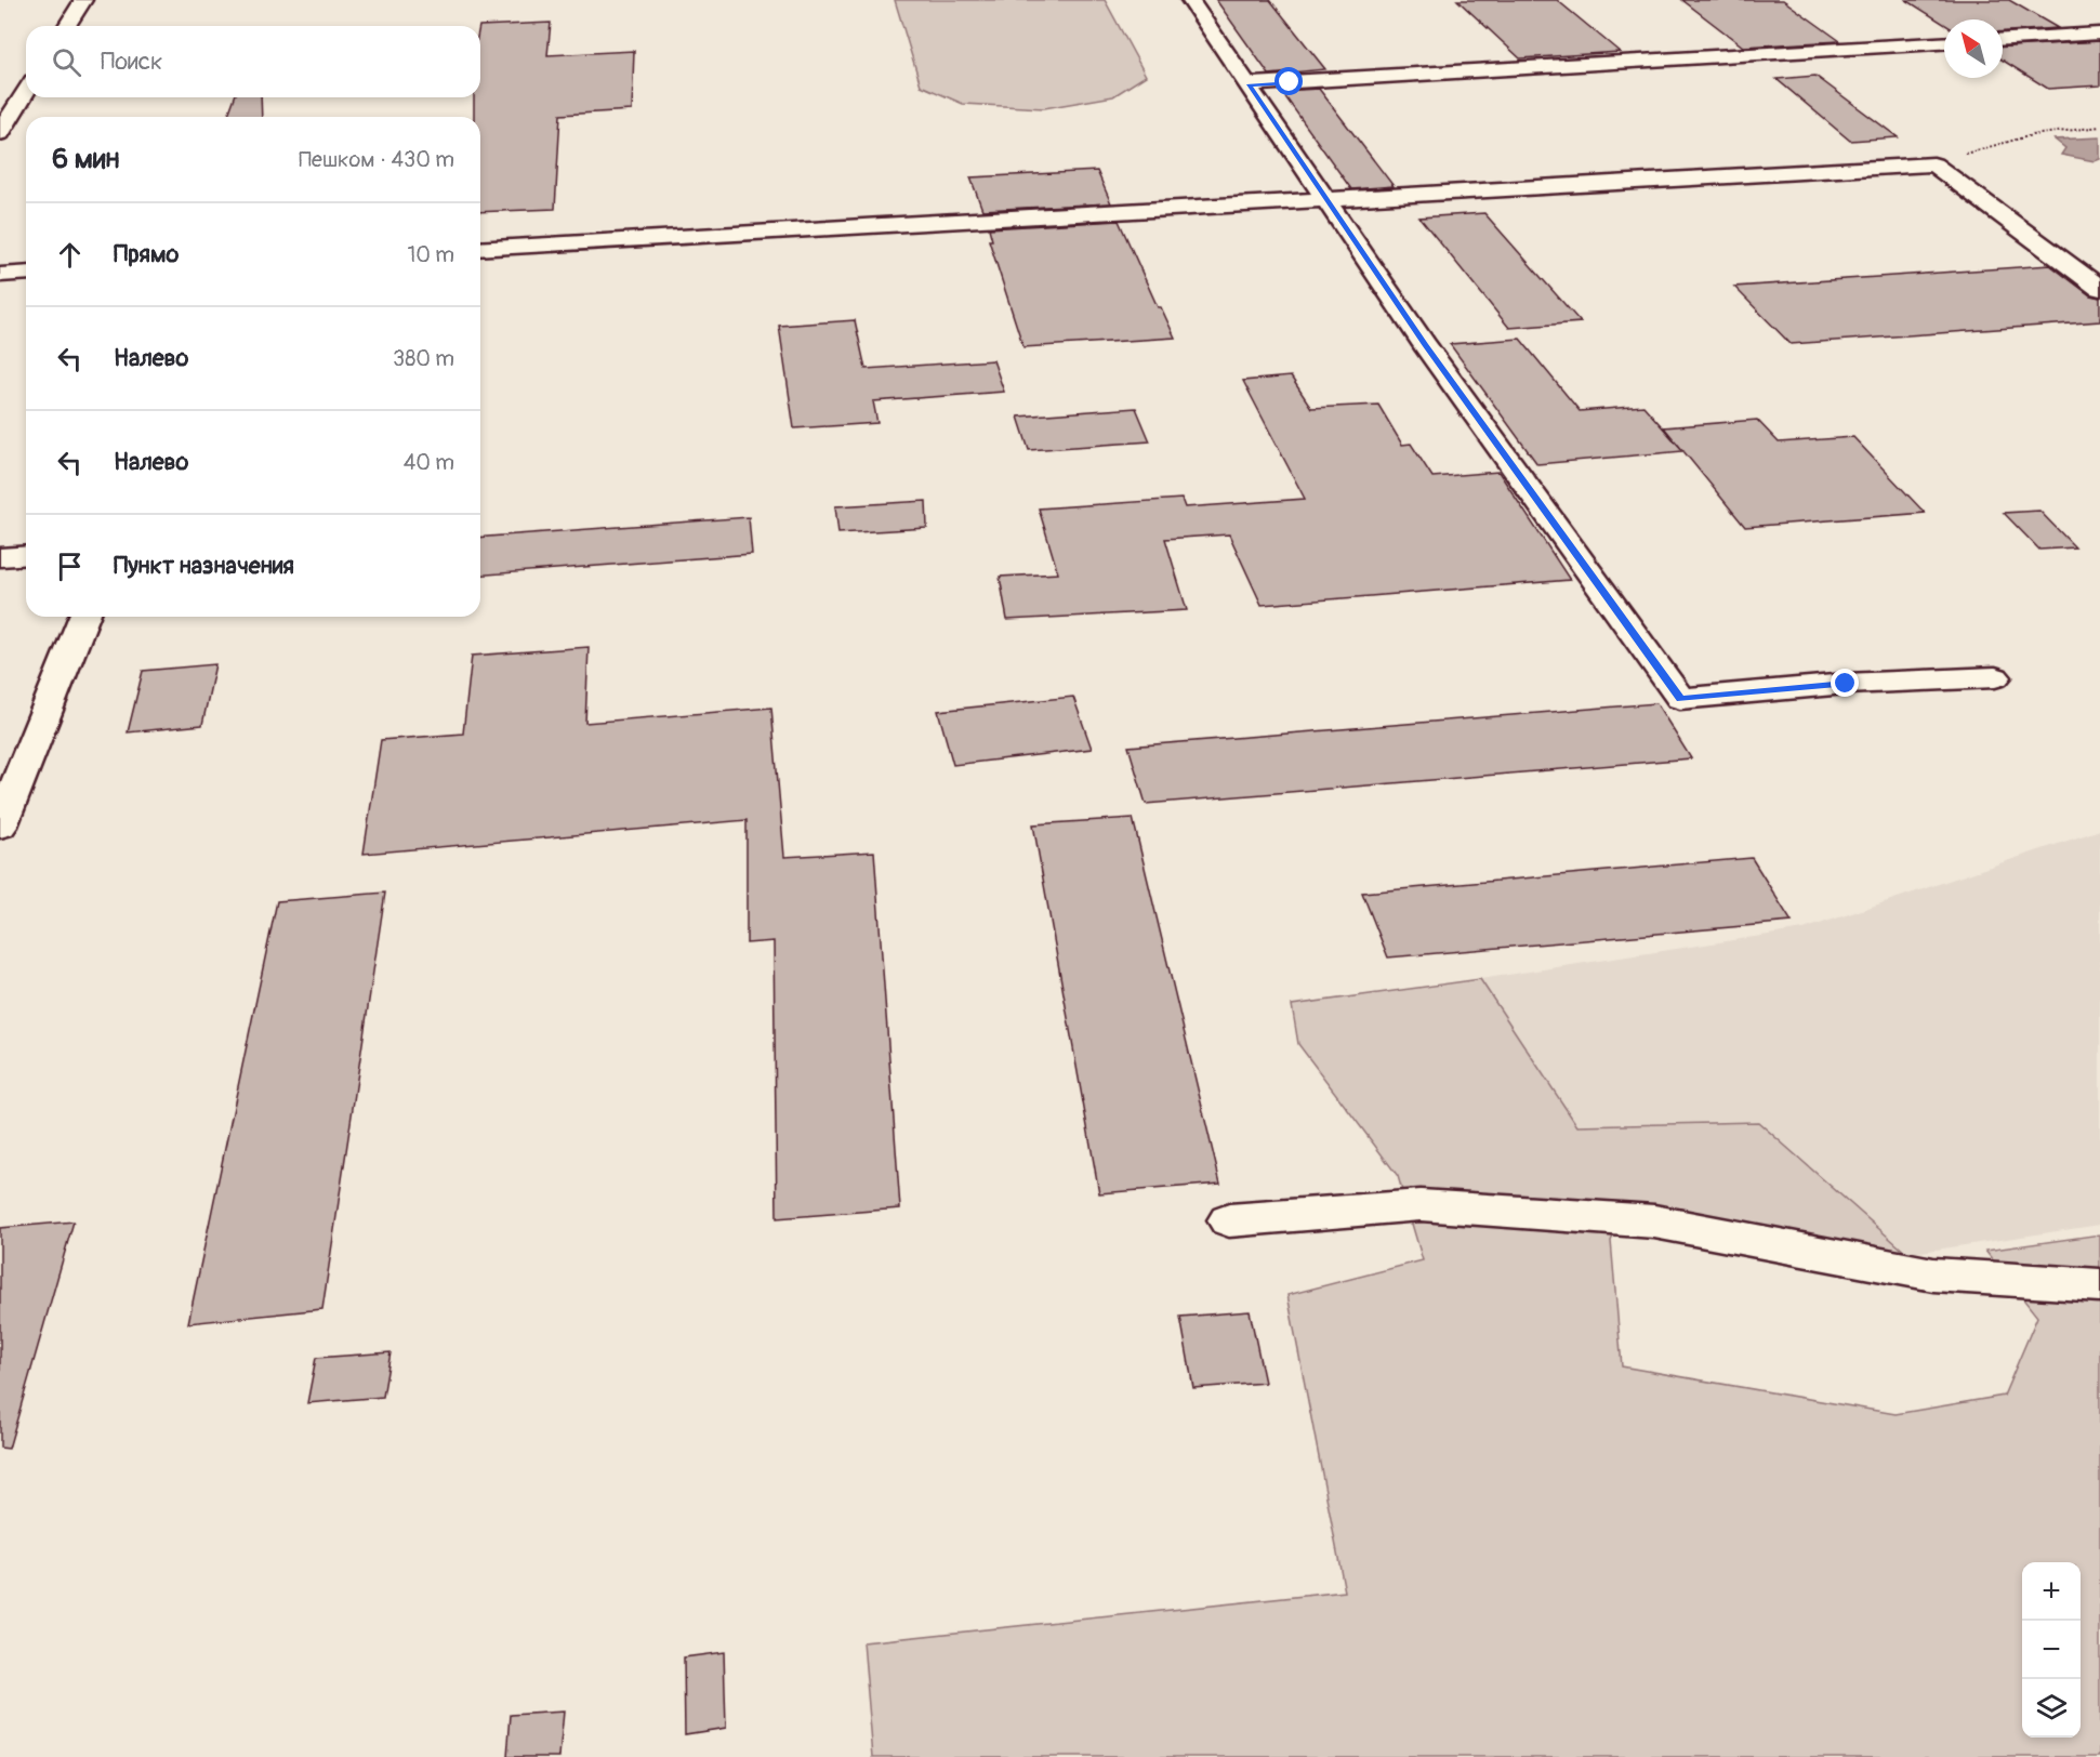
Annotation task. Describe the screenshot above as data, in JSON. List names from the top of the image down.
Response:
{
  "north": "top left",
  "page": {
    "search": "Поиск",
    "heading": ["6 мин", "Пешком · 430 m"],
    "list": [
      ["Прямо", "10 m"],
      ["Налево", "380 m"],
      ["Налево", "40 m"],
      "Пункт назначения"
    ],
    "map_buttons": ["+", "−"]
  }
}
